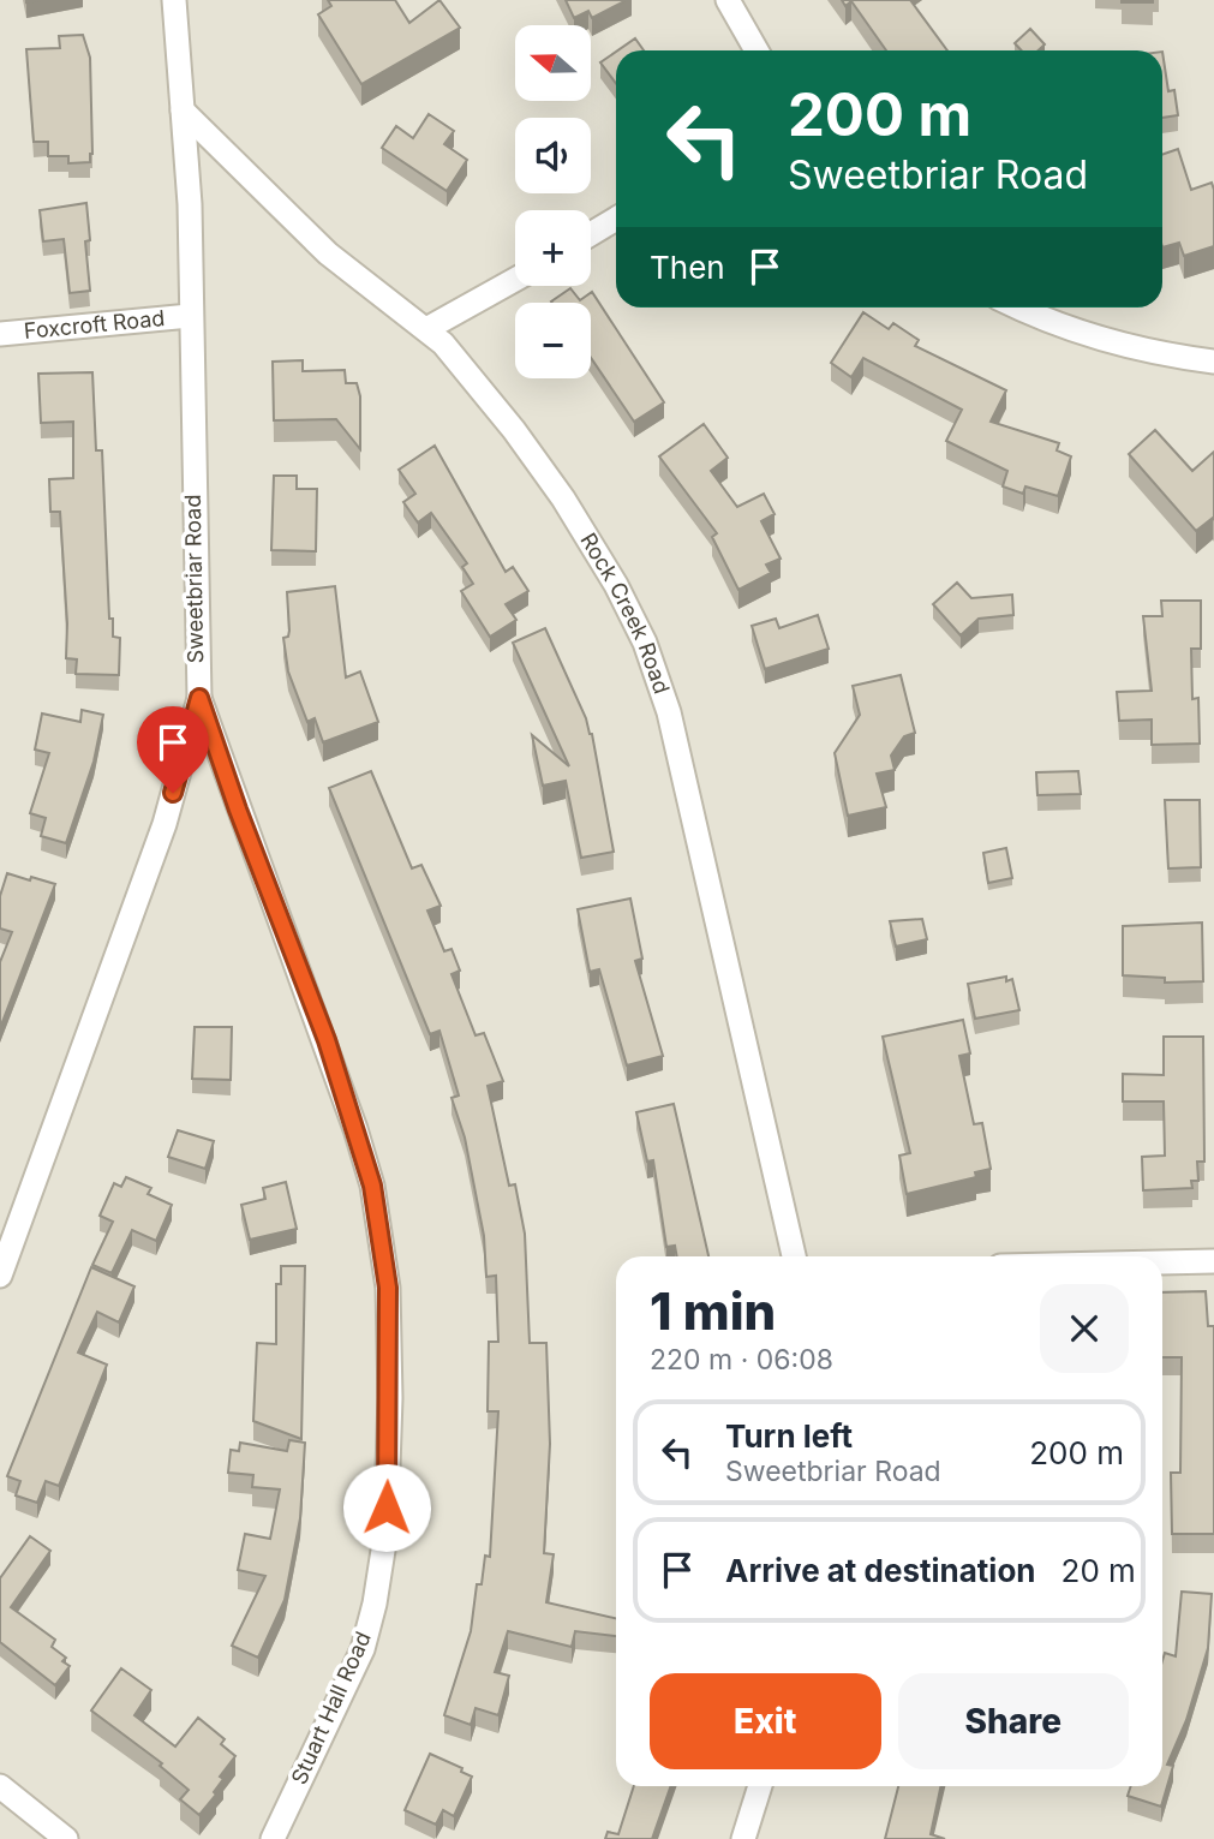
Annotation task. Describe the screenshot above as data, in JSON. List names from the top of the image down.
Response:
{
  "streets": {
    "street": [
      "Foxcroft Road",
      "Sweetbriar Road",
      "Rock Creek Road",
      "Stuart Hall Road"
    ]
  },
  "crossings": [
    ["Foxcroft Road", "Sweetbriar Road"],
    ["Sweetbriar Road", "Rock Creek Road"],
    ["Sweetbriar Road", "Stuart Hall Road"]
  ],
  "north": "left",
  "page": {
    "map_buttons": ["+", "−"],
    "turn": ["200 m", "Sweetbriar Road"],
    "then": "Then",
    "heading": ["1 min", "220 m · 06:08"],
    "list": [
      {
        "name": "Turn left",
        "note": "Sweetbriar Road",
        "value": "200 m"
      },
      {
        "name": "Arrive at destination",
        "value": "20 m"
      }
    ],
    "buttons": ["Exit", "Share"]
  }
}
